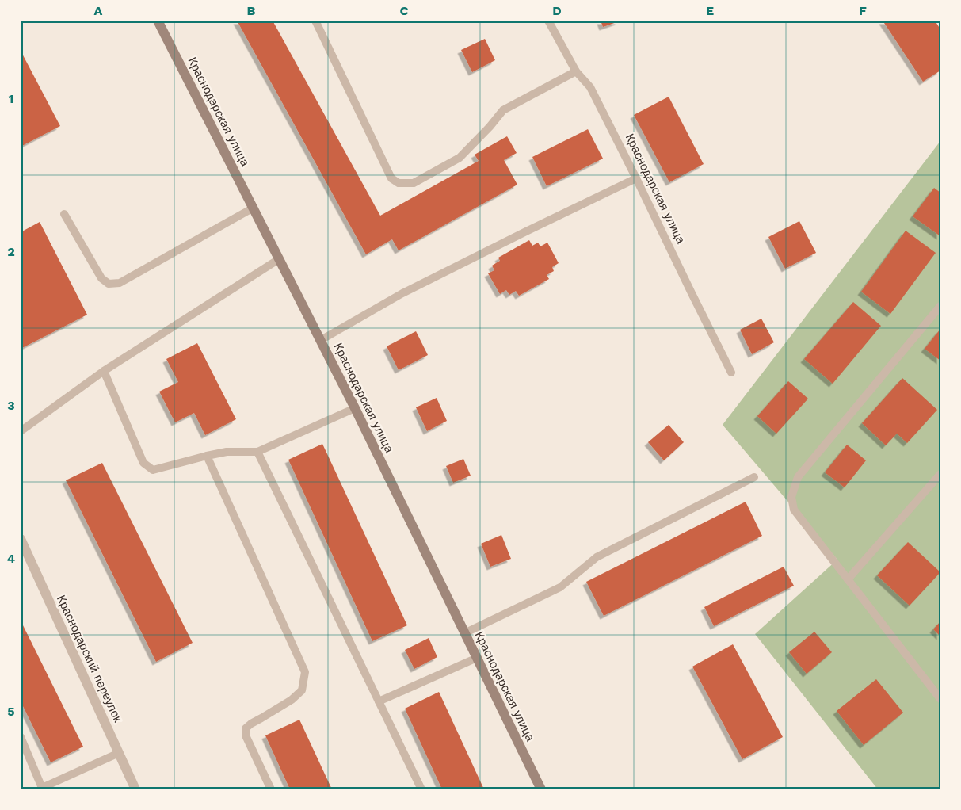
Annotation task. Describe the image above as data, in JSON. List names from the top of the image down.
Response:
{
  "streets": {
    "main road": ["Краснодарская улица"],
    "street": ["Краснодарский переулок"]
  },
  "grid": {
    "columns": [
      "A",
      "B",
      "C",
      "D",
      "E",
      "F"
    ],
    "rows": [
      "1",
      "2",
      "3",
      "4",
      "5"
    ]
  }
}
